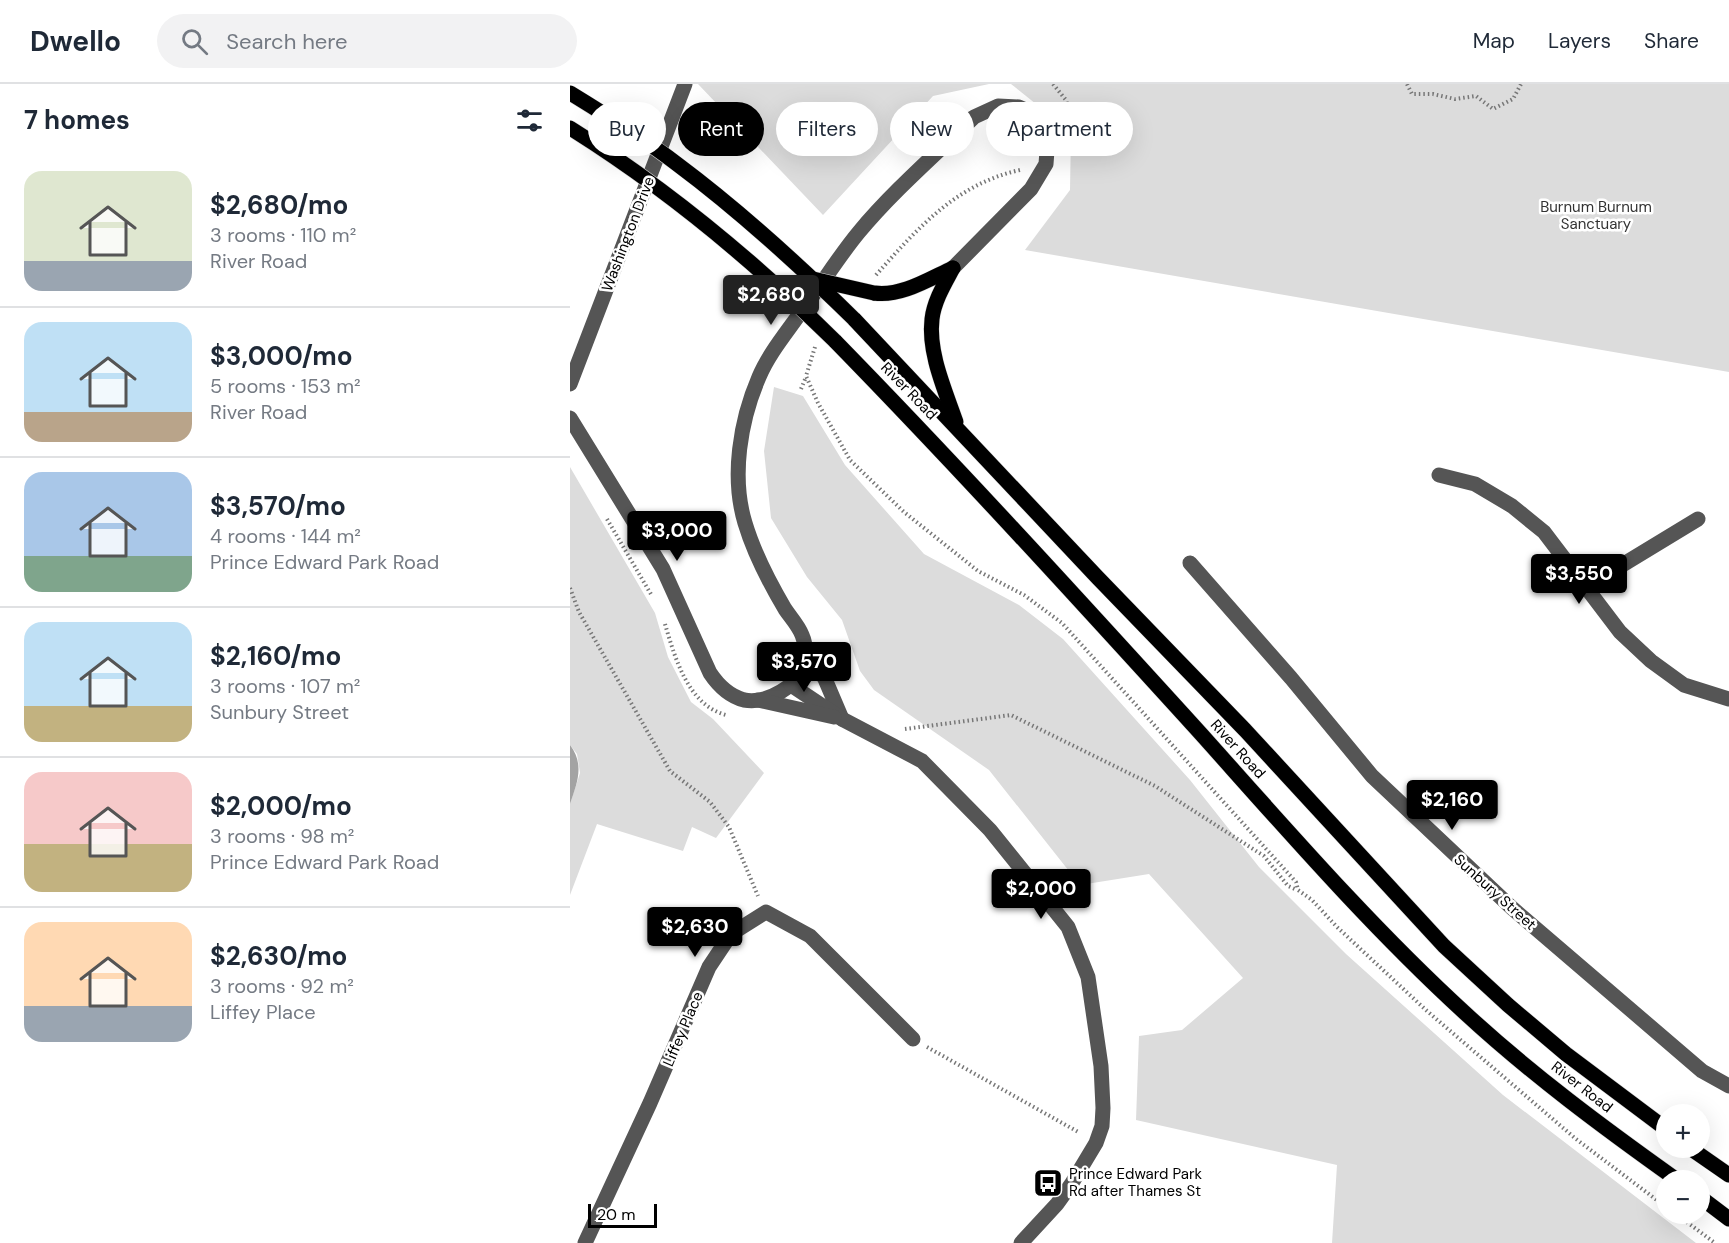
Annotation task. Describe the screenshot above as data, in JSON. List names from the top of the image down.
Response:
{
  "streets": {
    "main road": ["River Road"],
    "street": ["Washington Drive", "Sunbury Street", "Liffey Place"]
  },
  "parks": ["Burnum Burnum Sanctuary"],
  "places": {
    "bus stop": ["Prince Edward Park Rd after Thames St"]
  },
  "scale_bar": "20 m",
  "page": {
    "header": "Dwello",
    "search": "Search here",
    "nav": ["Map", "Layers", "Share"],
    "heading": "7 homes",
    "chip": [
      "Buy",
      "Rent",
      "Filters",
      "New",
      "Apartment"
    ],
    "list": [
      {
        "name": "$2,680/mo",
        "note": "3 rooms · 110 m² · River Road"
      },
      {
        "name": "$3,000/mo",
        "note": "5 rooms · 153 m² · River Road"
      },
      {
        "name": "$3,570/mo",
        "note": "4 rooms · 144 m² · Prince Edward Park Road"
      },
      {
        "name": "$2,160/mo",
        "note": "3 rooms · 107 m² · Sunbury Street"
      },
      {
        "name": "$2,000/mo",
        "note": "3 rooms · 98 m² · Prince Edward Park Road"
      },
      {
        "name": "$2,630/mo",
        "note": "3 rooms · 92 m² · Liffey Place"
      }
    ],
    "price": [
      "$2,680",
      "$3,000",
      "$3,550",
      "$3,570",
      "$2,160",
      "$2,000",
      "$2,630"
    ],
    "map_buttons": ["+", "−"],
    "scale": "20 m"
  }
}
